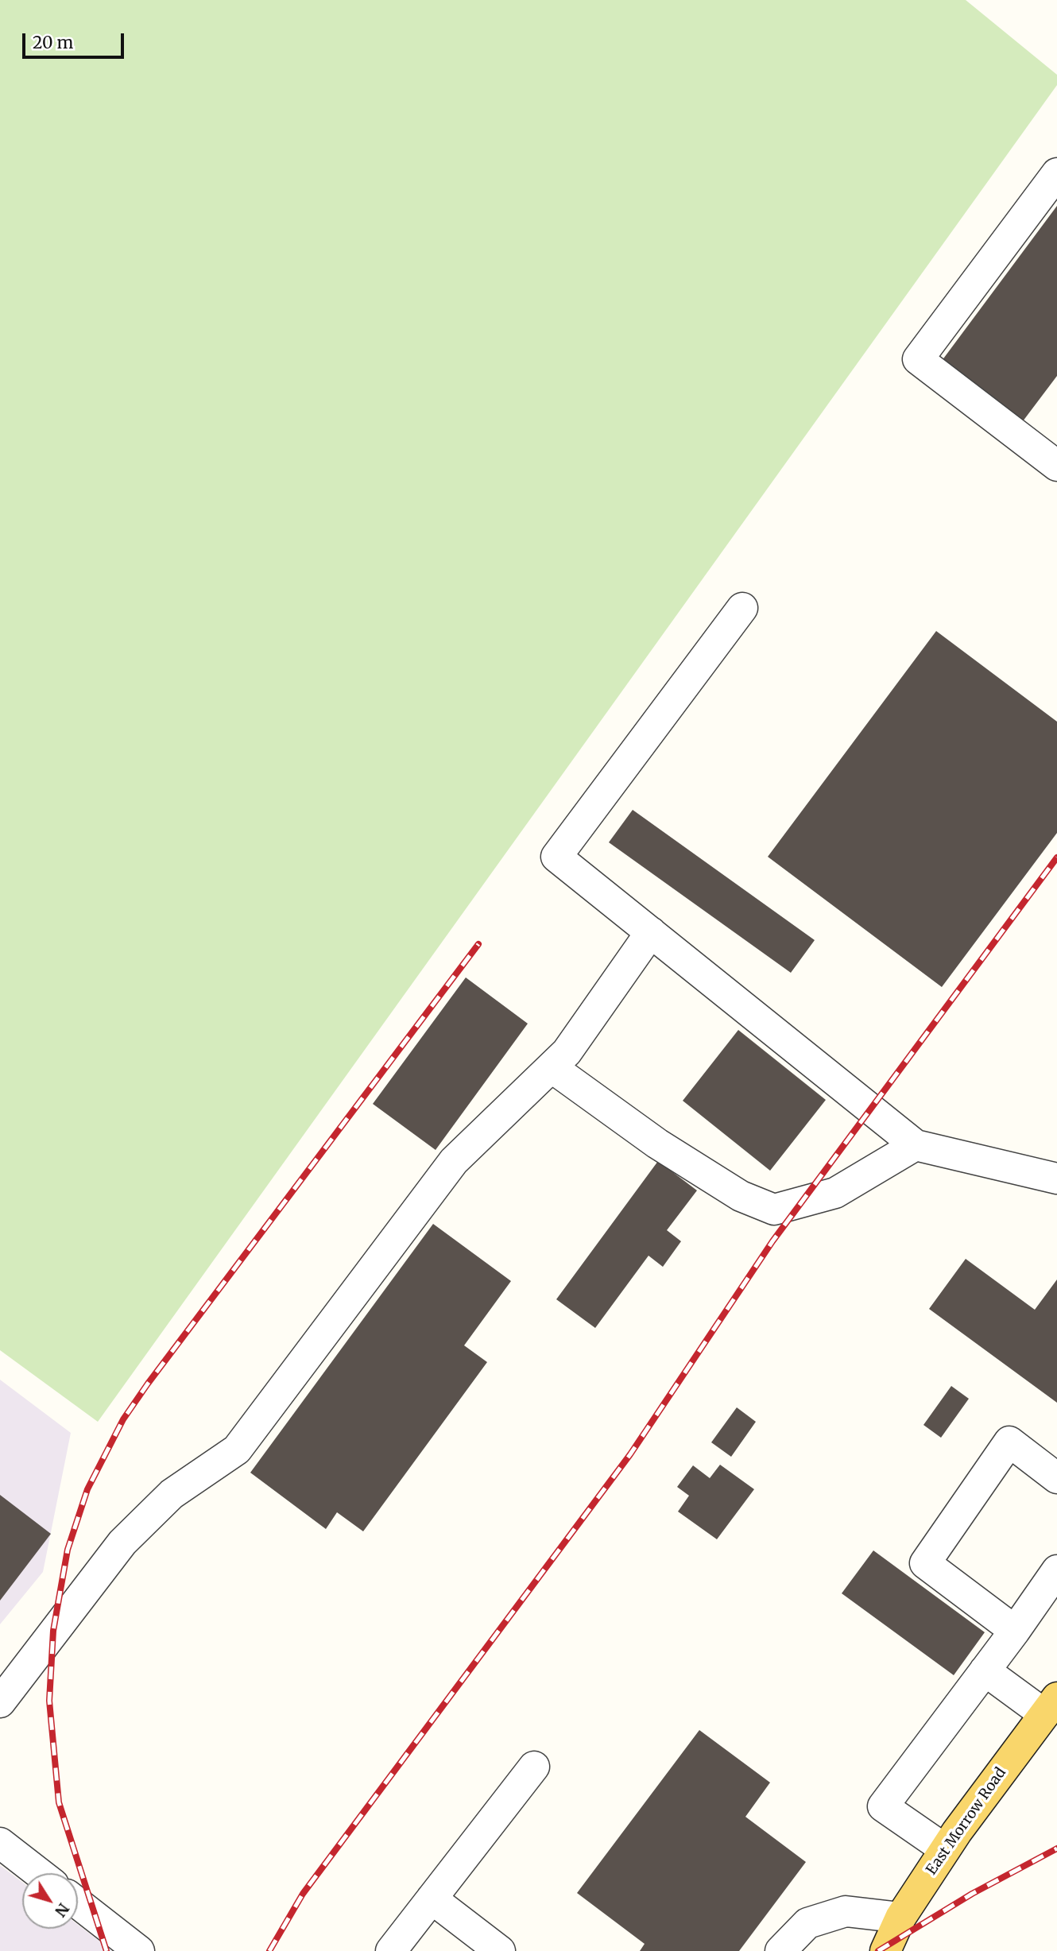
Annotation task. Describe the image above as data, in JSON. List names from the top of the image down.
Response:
{
  "streets": {
    "main road": ["East Morrow Road"]
  },
  "scale_bar": "20 m",
  "north": "bottom right"
}
